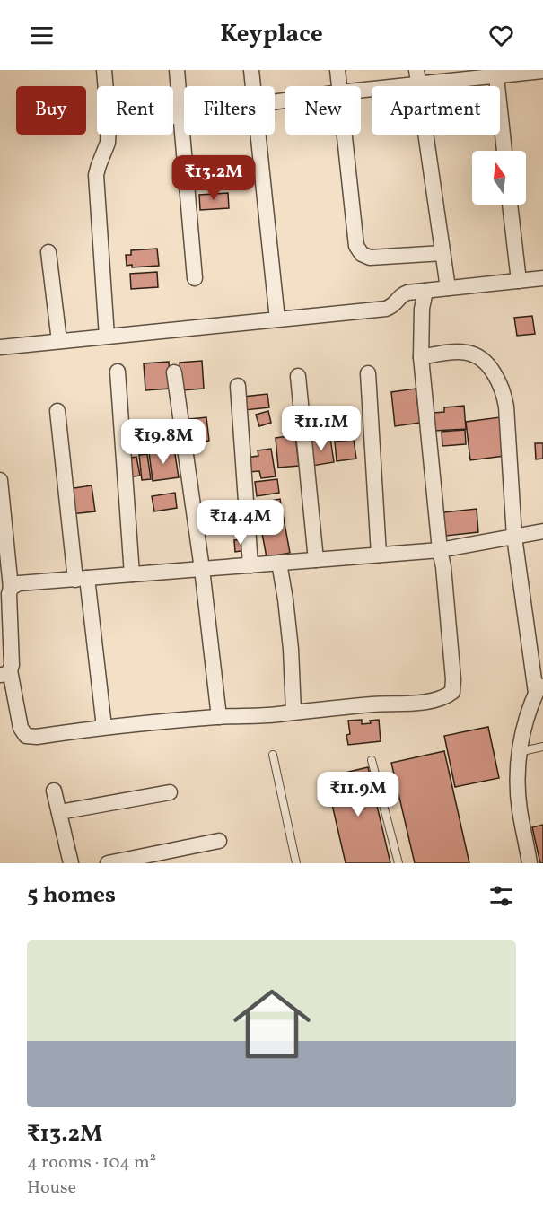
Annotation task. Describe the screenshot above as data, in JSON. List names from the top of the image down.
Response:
{
  "north": "top",
  "page": {
    "header": "Keyplace",
    "chip": [
      "Buy",
      "Rent",
      "Filters",
      "New",
      "Apartment"
    ],
    "price": [
      "₹13.2M",
      "₹11.1M",
      "₹19.8M",
      "₹14.4M",
      "₹11.9M"
    ],
    "heading": "5 homes",
    "list": [
      {
        "name": "₹13.2M",
        "note": "4 rooms · 104 m² · House"
      }
    ]
  }
}
